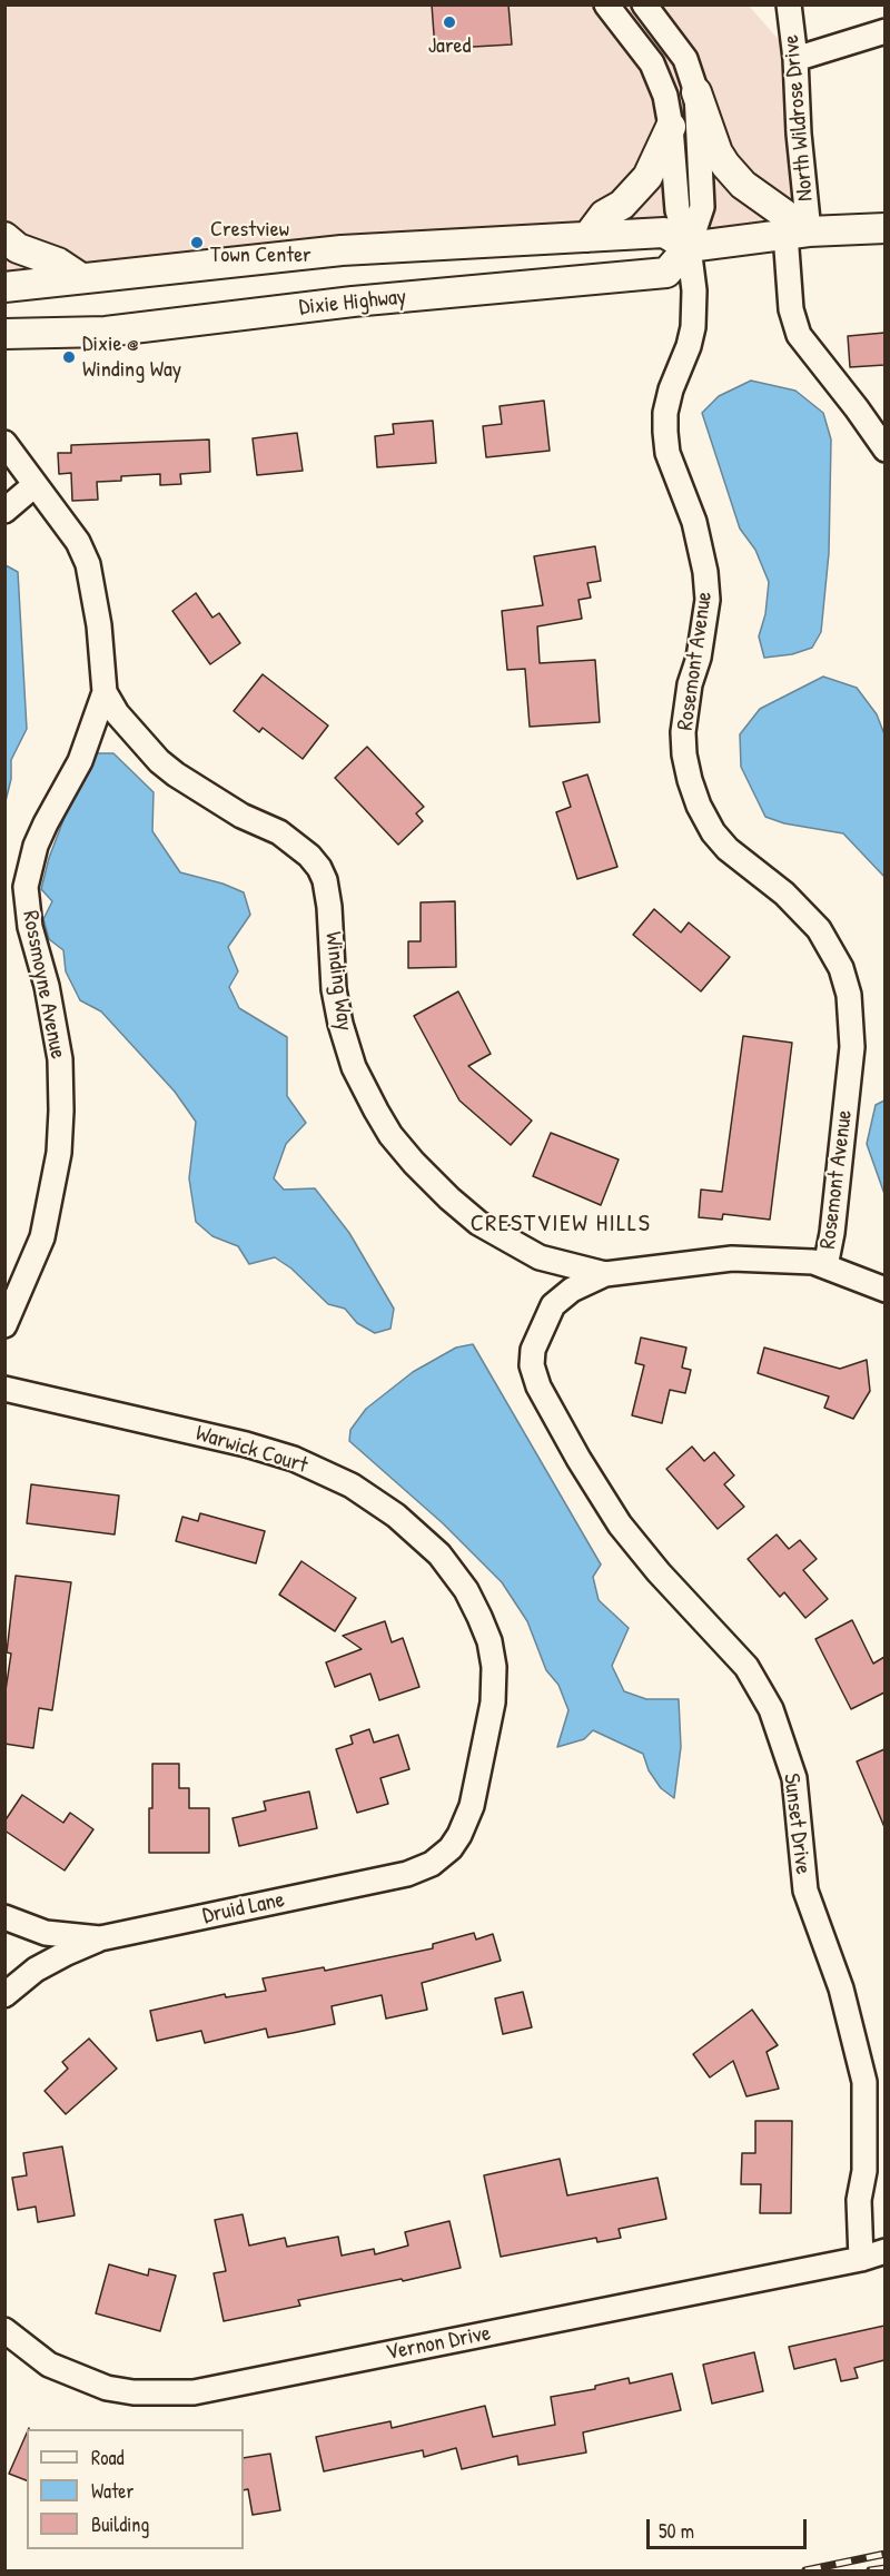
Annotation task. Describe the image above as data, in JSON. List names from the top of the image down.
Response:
{
  "streets": {
    "main road": ["Dixie Highway"],
    "street": [
      "North Wildrose Drive",
      "Rosemont Avenue",
      "Winding Way",
      "Rossmoyne Avenue",
      "Warwick Court",
      "Sunset Drive",
      "Druid Lane",
      "Vernon Drive"
    ]
  },
  "crossings": [
    ["Dixie Highway", "Rosemont Avenue"],
    ["Rosemont Avenue", "Winding Way"],
    ["Winding Way", "Rossmoyne Avenue"],
    ["Winding Way", "Sunset Drive"],
    ["Warwick Court", "Druid Lane"],
    ["Sunset Drive", "Vernon Drive"]
  ],
  "districts": ["CRESTVIEW HILLS"],
  "places": ["Jared", "Crestview Town Center", "Dixie @ Winding Way"],
  "legend": ["Road", "Water", "Building"],
  "scale_bar": "50 m"
}
